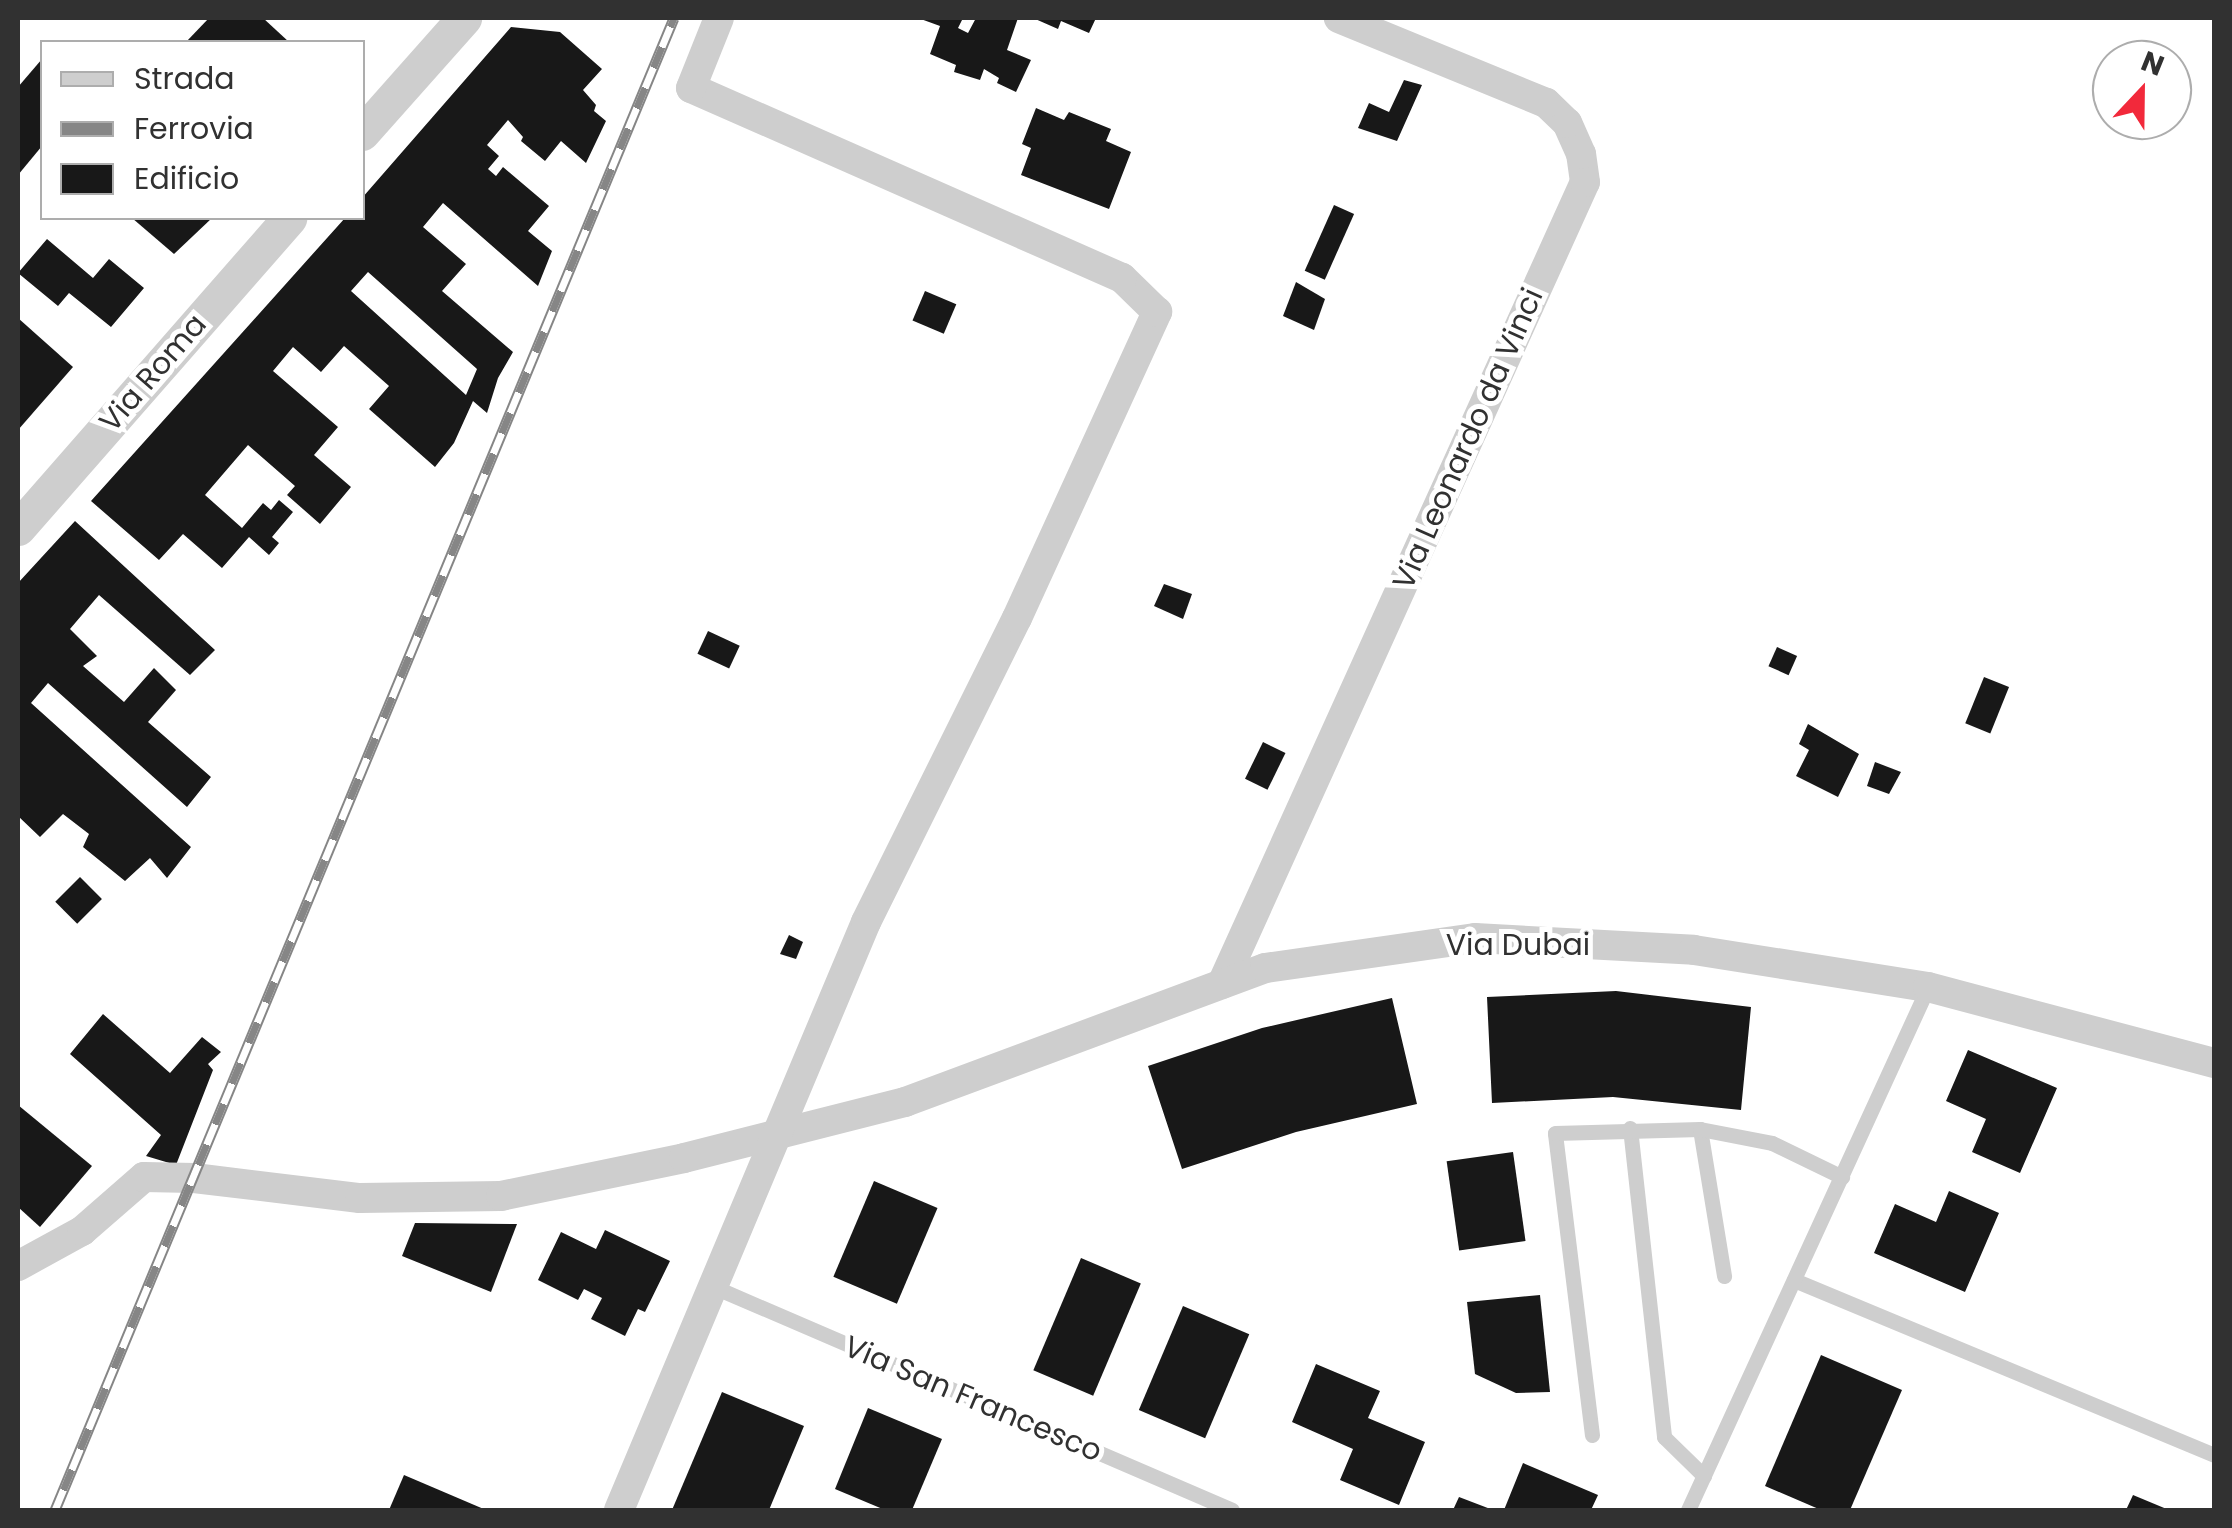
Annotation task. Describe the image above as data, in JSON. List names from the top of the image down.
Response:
{
  "streets": {
    "street": ["Via Roma", "Via Leonardo da Vinci", "Via Dubai"],
    "lane": ["Via San Francesco"]
  },
  "crossings": [
    ["Via Leonardo da Vinci", "Via Dubai"]
  ],
  "legend": ["Strada", "Ferrovia", "Edificio"],
  "north": "top"
}
